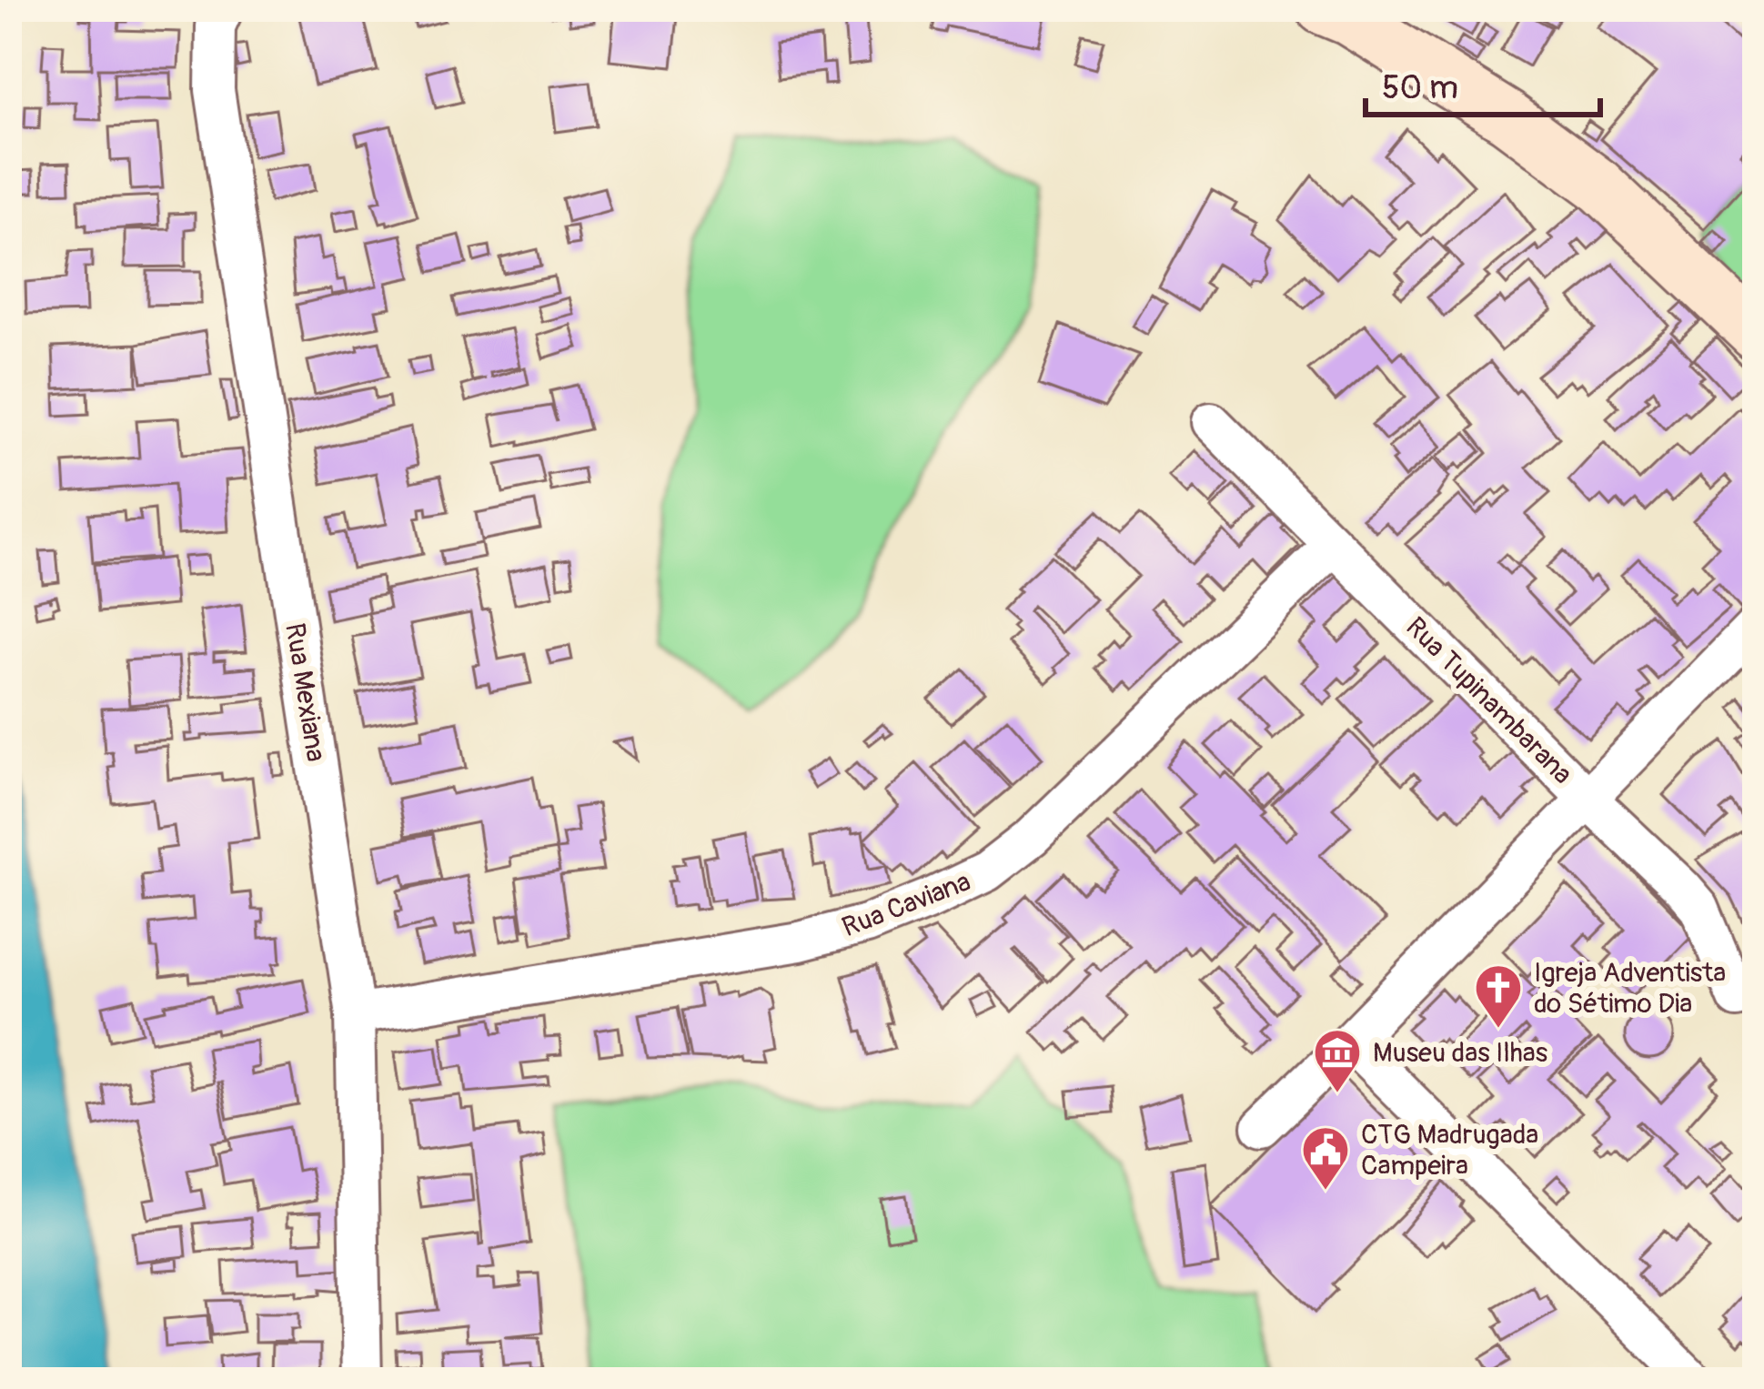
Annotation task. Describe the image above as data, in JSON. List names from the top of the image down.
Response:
{
  "streets": {
    "street": ["Rua Mexiana", "Rua Tupinambarana", "Rua Caviana"]
  },
  "crossings": [
    ["Rua Mexiana", "Rua Caviana"],
    ["Rua Tupinambarana", "Rua Caviana"]
  ],
  "places": {
    "church": ["Igreja Adventista do Sétimo Dia"],
    "museum": ["Museu das Ilhas"],
    "public building": ["CTG Madrugada Campeira"]
  },
  "scale_bar": "50 m"
}
